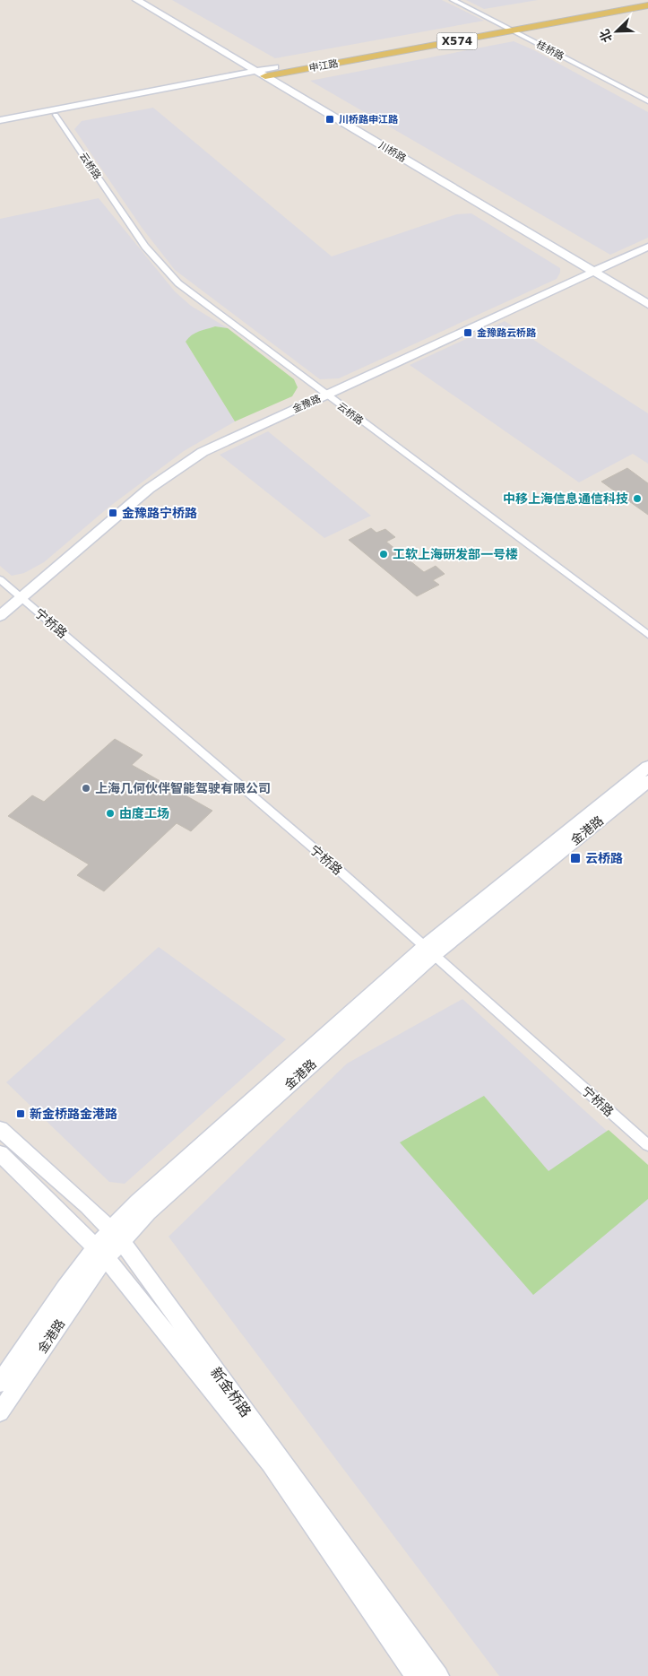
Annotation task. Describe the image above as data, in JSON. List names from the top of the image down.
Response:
{
  "streets": {
    "main road": ["X574", "申江路"],
    "street": [
      "桂桥路",
      "川桥路",
      "云桥路",
      "金豫路",
      "宁桥路",
      "金港路",
      "新金桥路"
    ]
  },
  "crossings": [
    ["桂桥路", "申江路"],
    ["申江路", "川桥路"],
    ["申江路", "云桥路"],
    ["川桥路", "金豫路"],
    ["云桥路", "金豫路"],
    ["金豫路", "宁桥路"],
    ["宁桥路", "金港路"],
    ["金港路", "新金桥路"]
  ],
  "places": {
    "transit": [
      "川桥路申江路",
      "金豫路云桥路",
      "金豫路宁桥路",
      "云桥路",
      "新金桥路金港路"
    ],
    "other": [
      "中移上海信息通信科技",
      "工软上海研发部一号楼",
      "上海几何伙伴智能驾驶有限公司",
      "由度工场"
    ]
  },
  "north": "bottom left"
}
